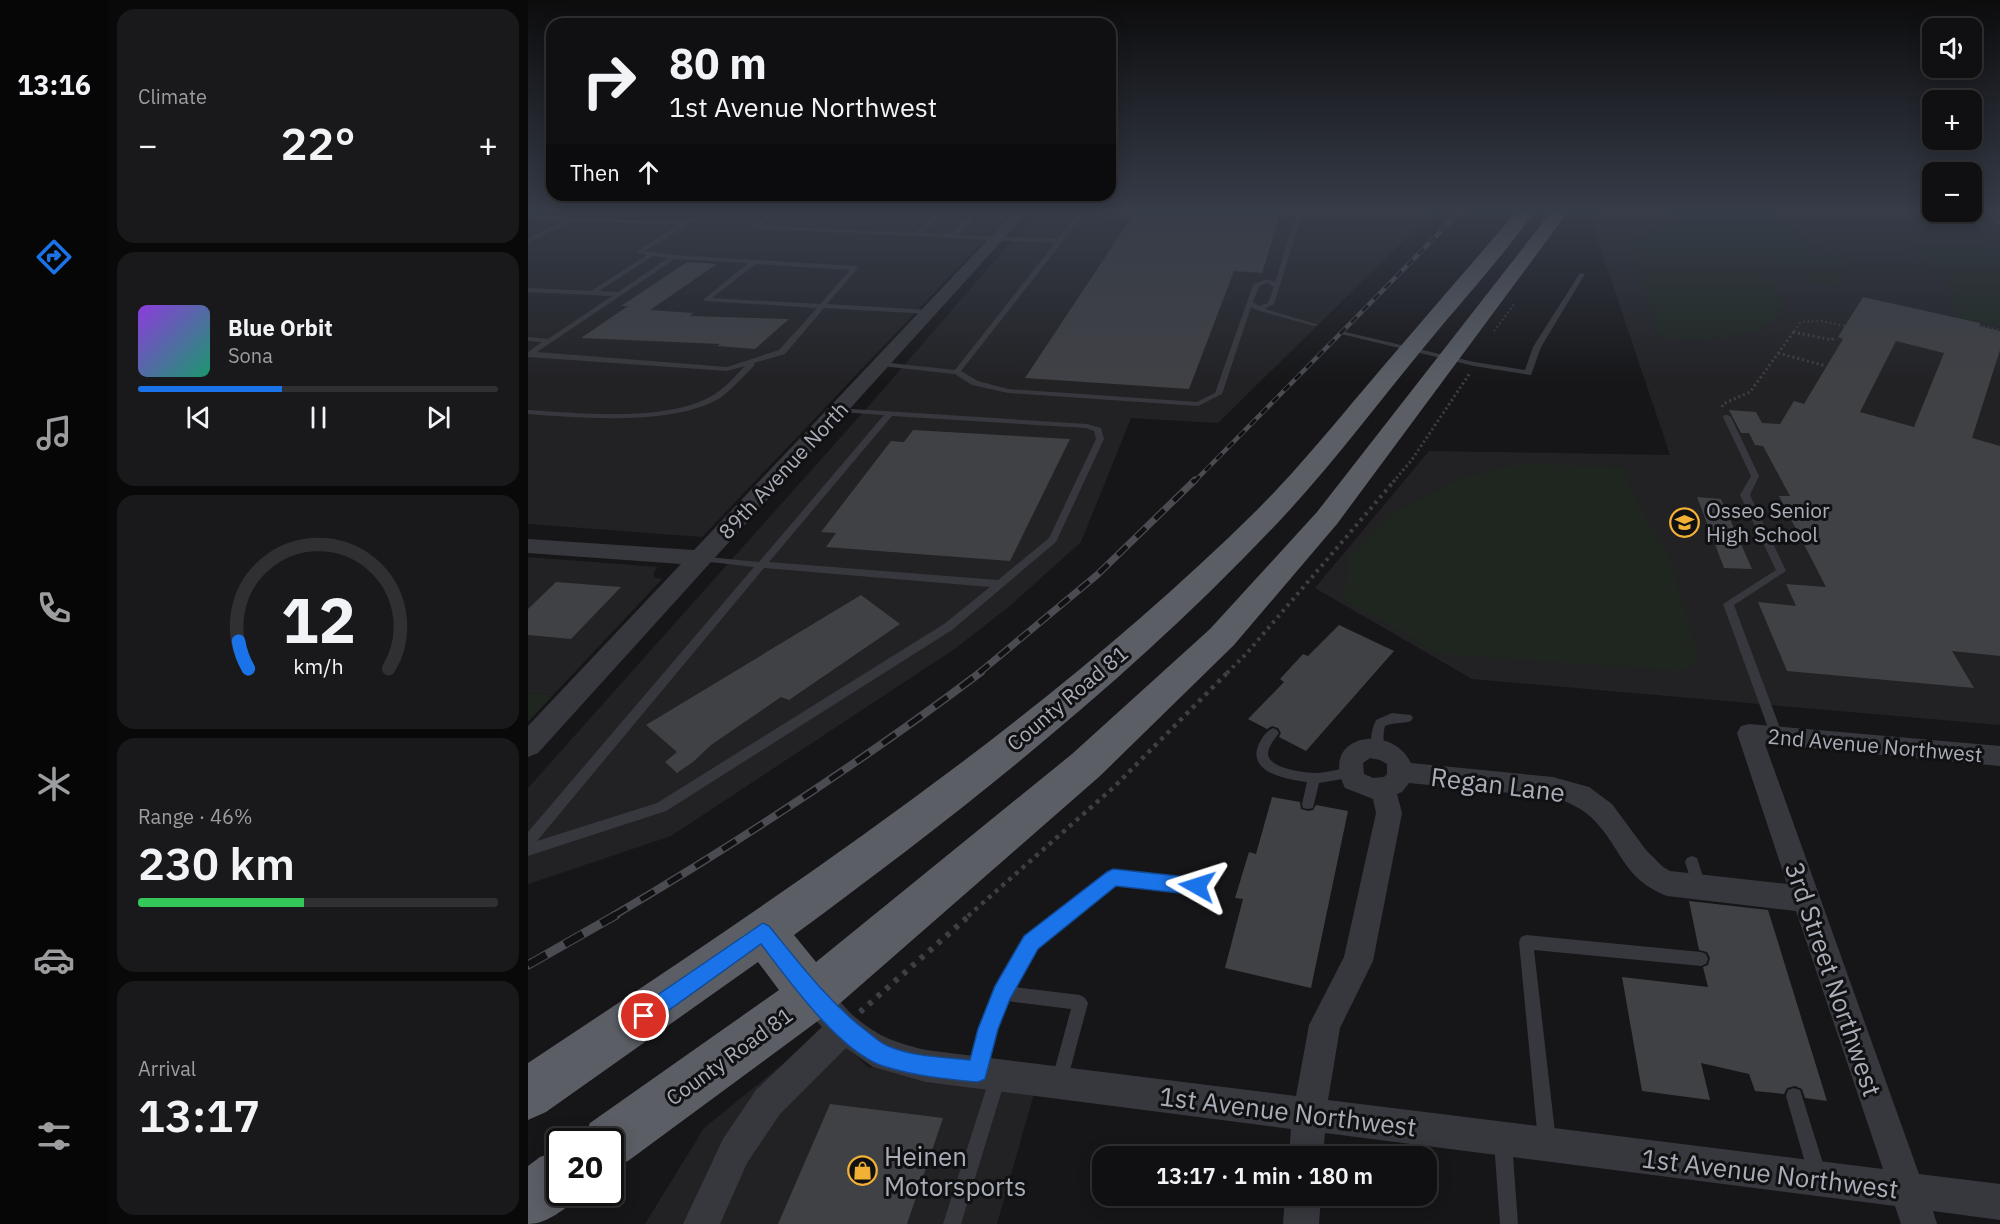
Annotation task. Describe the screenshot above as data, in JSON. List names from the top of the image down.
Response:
{
  "streets": {
    "highway": ["County Road 81"],
    "street": [
      "89th Avenue North",
      "2nd Avenue Northwest",
      "Regan Lane",
      "3rd Street Northwest",
      "1st Avenue Northwest"
    ]
  },
  "crossings": [
    ["County Road 81", "1st Avenue Northwest"],
    ["2nd Avenue Northwest", "3rd Street Northwest"],
    ["Regan Lane", "3rd Street Northwest"],
    ["3rd Street Northwest", "1st Avenue Northwest"]
  ],
  "places": {
    "school or university": ["Osseo Senior High School"],
    "shop": ["Heinen Motorsports"]
  },
  "page": {
    "tabs": "13:16",
    "tile": [
      "Climate",
      ["Range · 46%", "230 km"],
      ["Arrival", "13:17"]
    ],
    "map_buttons": ["+", "−"],
    "turn": ["80 m", "1st Avenue Northwest"],
    "heat": ["−", "22°", "+"],
    "then": "Then",
    "song": ["Blue Orbit", "Sona"],
    "limit": "20",
    "trip": "13:17 · 1 min · 180 m",
    "gauge": ["12", "km/h"]
  }
}
